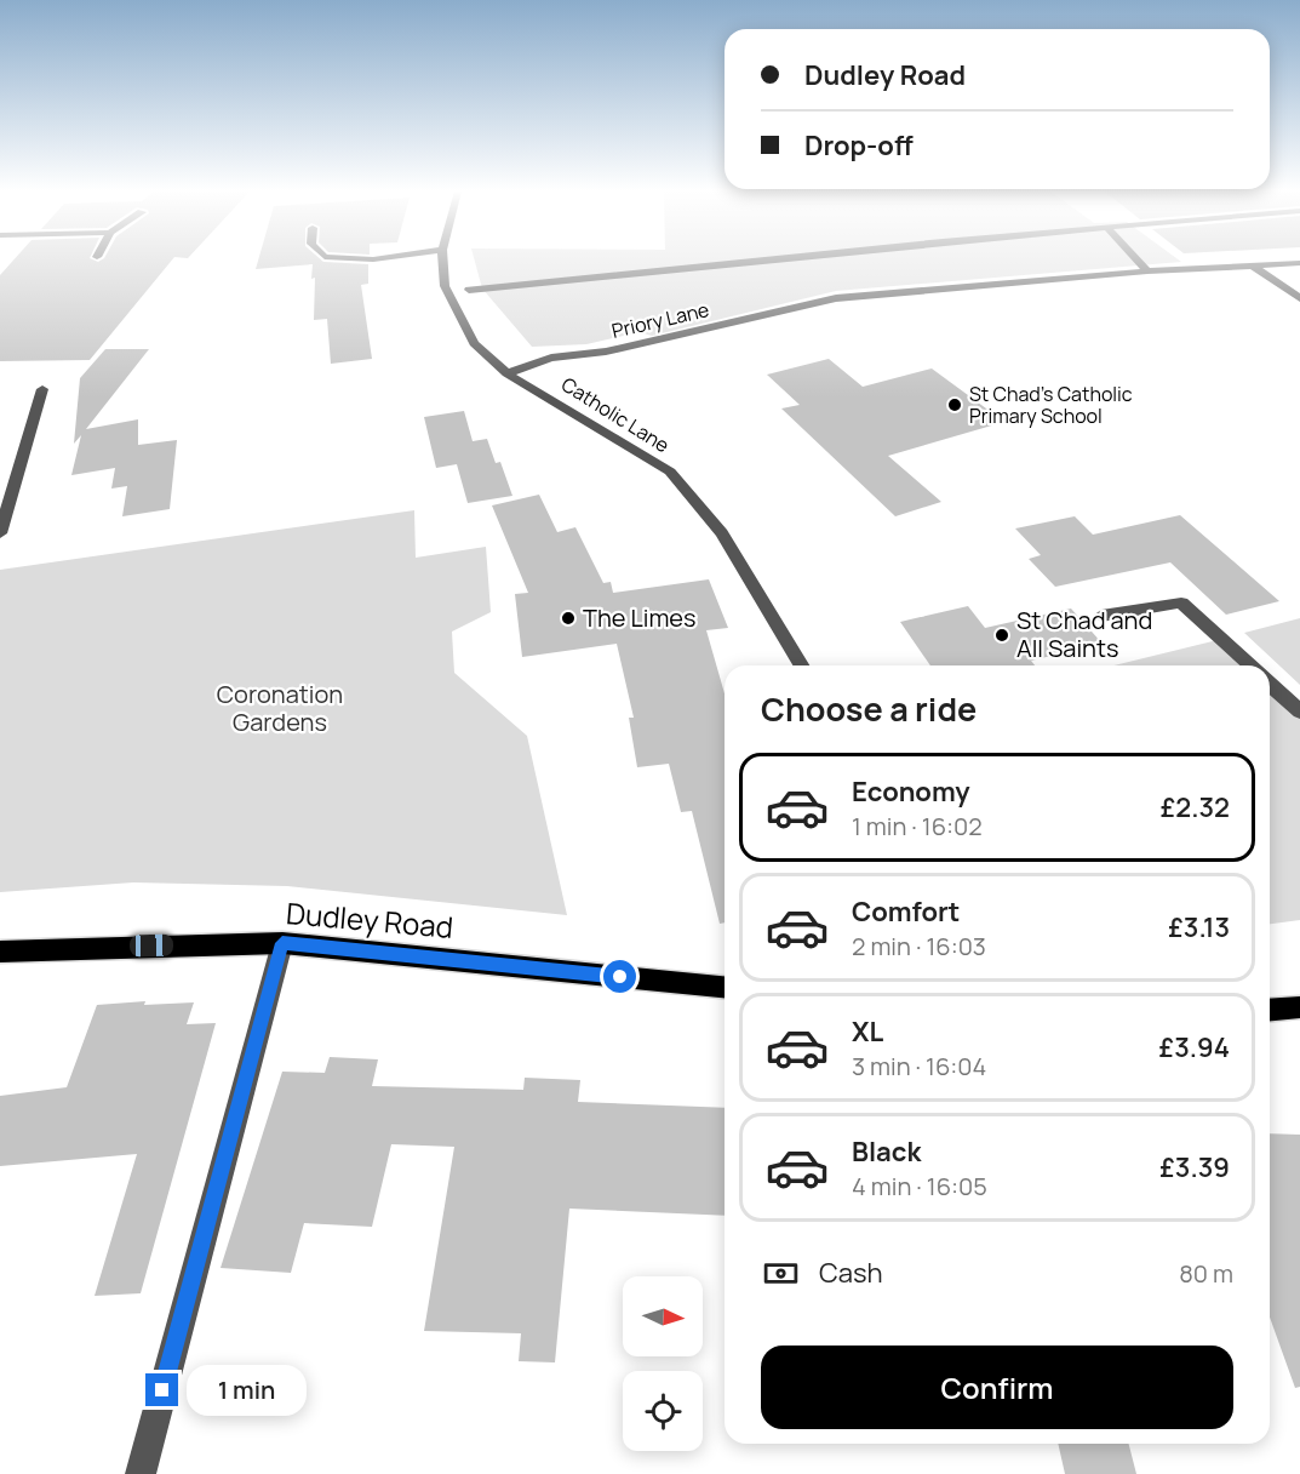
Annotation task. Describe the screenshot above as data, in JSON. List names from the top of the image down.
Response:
{
  "streets": {
    "main road": ["Dudley Road"],
    "street": ["Priory Lane", "Catholic Lane"]
  },
  "crossings": [
    ["Priory Lane", "Catholic Lane"]
  ],
  "parks": ["Coronation Gardens"],
  "places": ["St Chad's Catholic Primary School", "The Limes", "St Chad and All Saints"],
  "north": "right",
  "page": {
    "banner": ["Dudley Road", "Drop-off"],
    "heading": "Choose a ride",
    "list": [
      {
        "name": "Economy",
        "note": "1 min · 16:02",
        "value": "£2.32"
      },
      {
        "name": "Comfort",
        "note": "2 min · 16:03",
        "value": "£3.13"
      },
      {
        "name": "XL",
        "note": "3 min · 16:04",
        "value": "£3.94"
      },
      {
        "name": "Black",
        "note": "4 min · 16:05",
        "value": "£3.39"
      }
    ],
    "pay": ["Cash", "80 m"],
    "buttons": "Confirm",
    "bubble": "1 min"
  }
}
